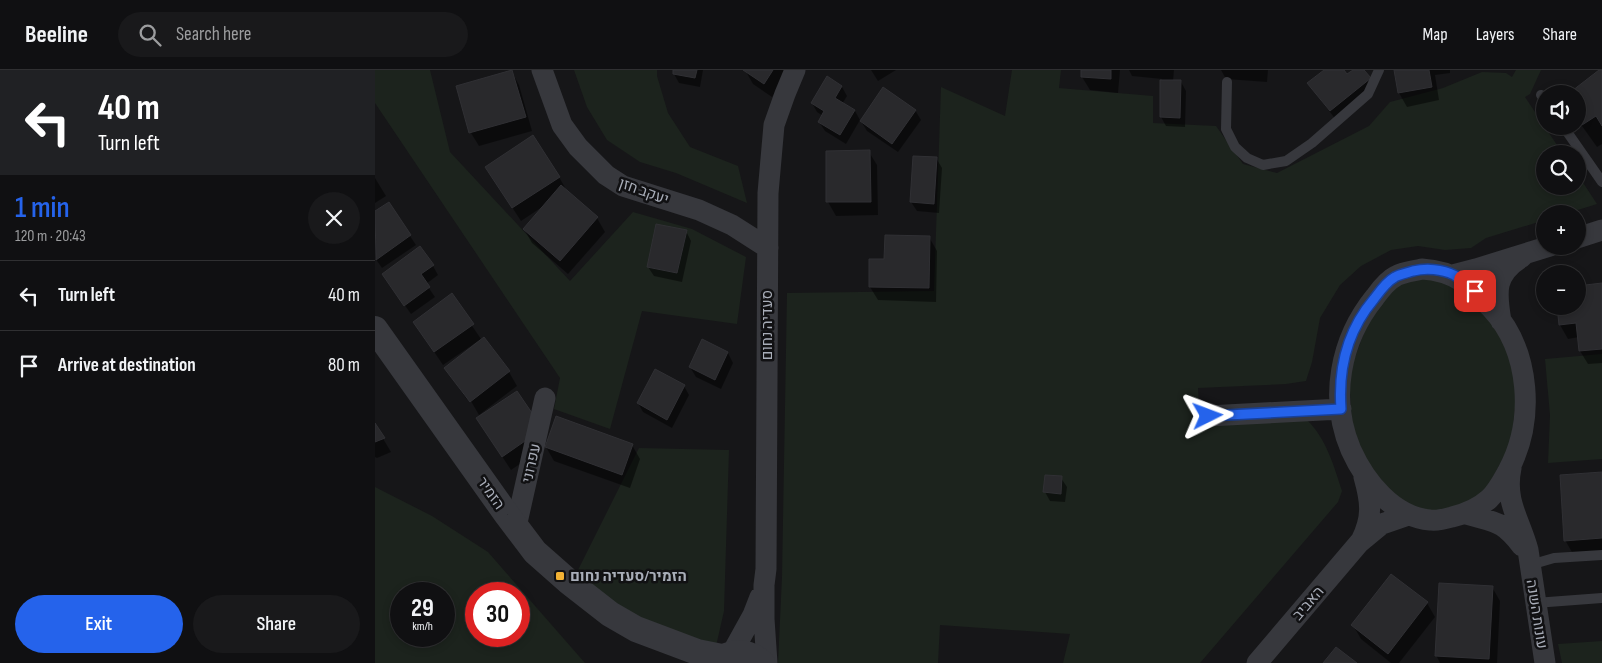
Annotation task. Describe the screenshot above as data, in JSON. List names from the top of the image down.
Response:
{
  "streets": {
    "street": [
      "יעקב חזן",
      "סעדיה נחום",
      "עפרוני",
      "הזמיר",
      "האביב",
      "עונות השנה"
    ]
  },
  "crossings": [
    ["יעקב חזן", "סעדיה נחום"],
    ["סעדיה נחום", "הזמיר"],
    ["עפרוני", "הזמיר"]
  ],
  "places": {
    "transit": ["הזמיר/סעדיה נחום"]
  },
  "page": {
    "header": "Beeline",
    "search": "Search here",
    "nav": ["Map", "Layers", "Share"],
    "turn": ["40 m", "Turn left"],
    "map_buttons": ["+", "−"],
    "heading": ["1 min", "120 m · 20:43"],
    "list": [
      {
        "name": "Turn left",
        "value": "40 m"
      },
      {
        "name": "Arrive at destination",
        "value": "80 m"
      }
    ],
    "speed": "29 km/h",
    "limit": "30",
    "buttons": ["Exit", "Share"]
  }
}
